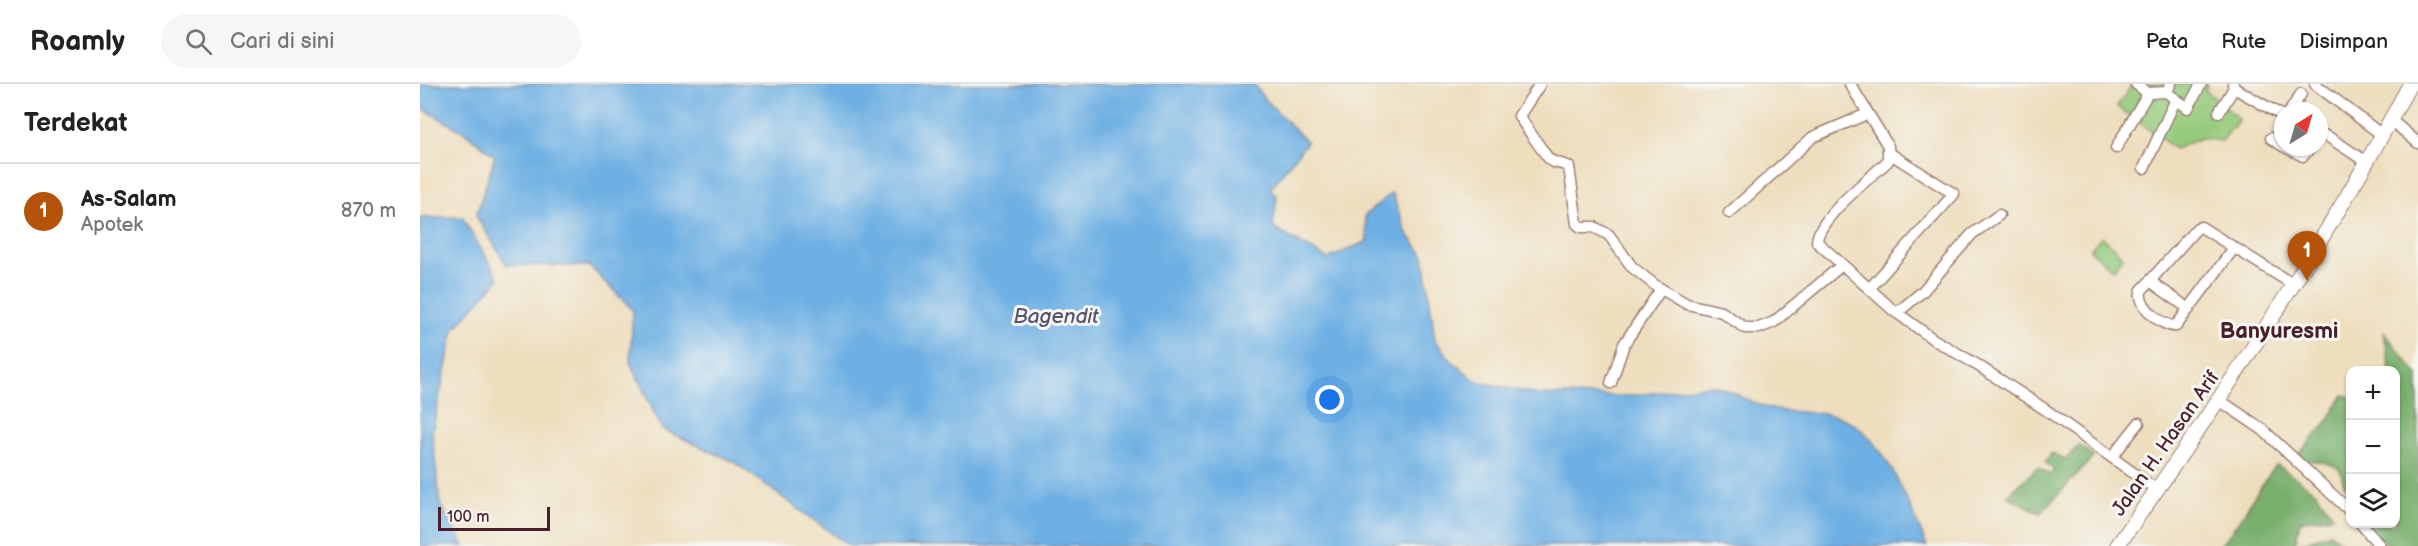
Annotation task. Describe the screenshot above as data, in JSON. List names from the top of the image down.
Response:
{
  "streets": {
    "main road": ["Jalan H. Hasan Arif"]
  },
  "districts": ["Banyuresmi"],
  "water": ["Bagendit"],
  "scale_bar": "100 m",
  "north": "top right",
  "page": {
    "header": "Roamly",
    "search": "Cari di sini",
    "nav": ["Peta", "Rute", "Disimpan"],
    "heading": "Terdekat",
    "list": [
      {
        "mark": "1",
        "name": "As-Salam",
        "note": "Apotek",
        "value": "870 m"
      }
    ],
    "pins": "1",
    "map_buttons": ["+", "−"],
    "scale": "100 m"
  }
}
